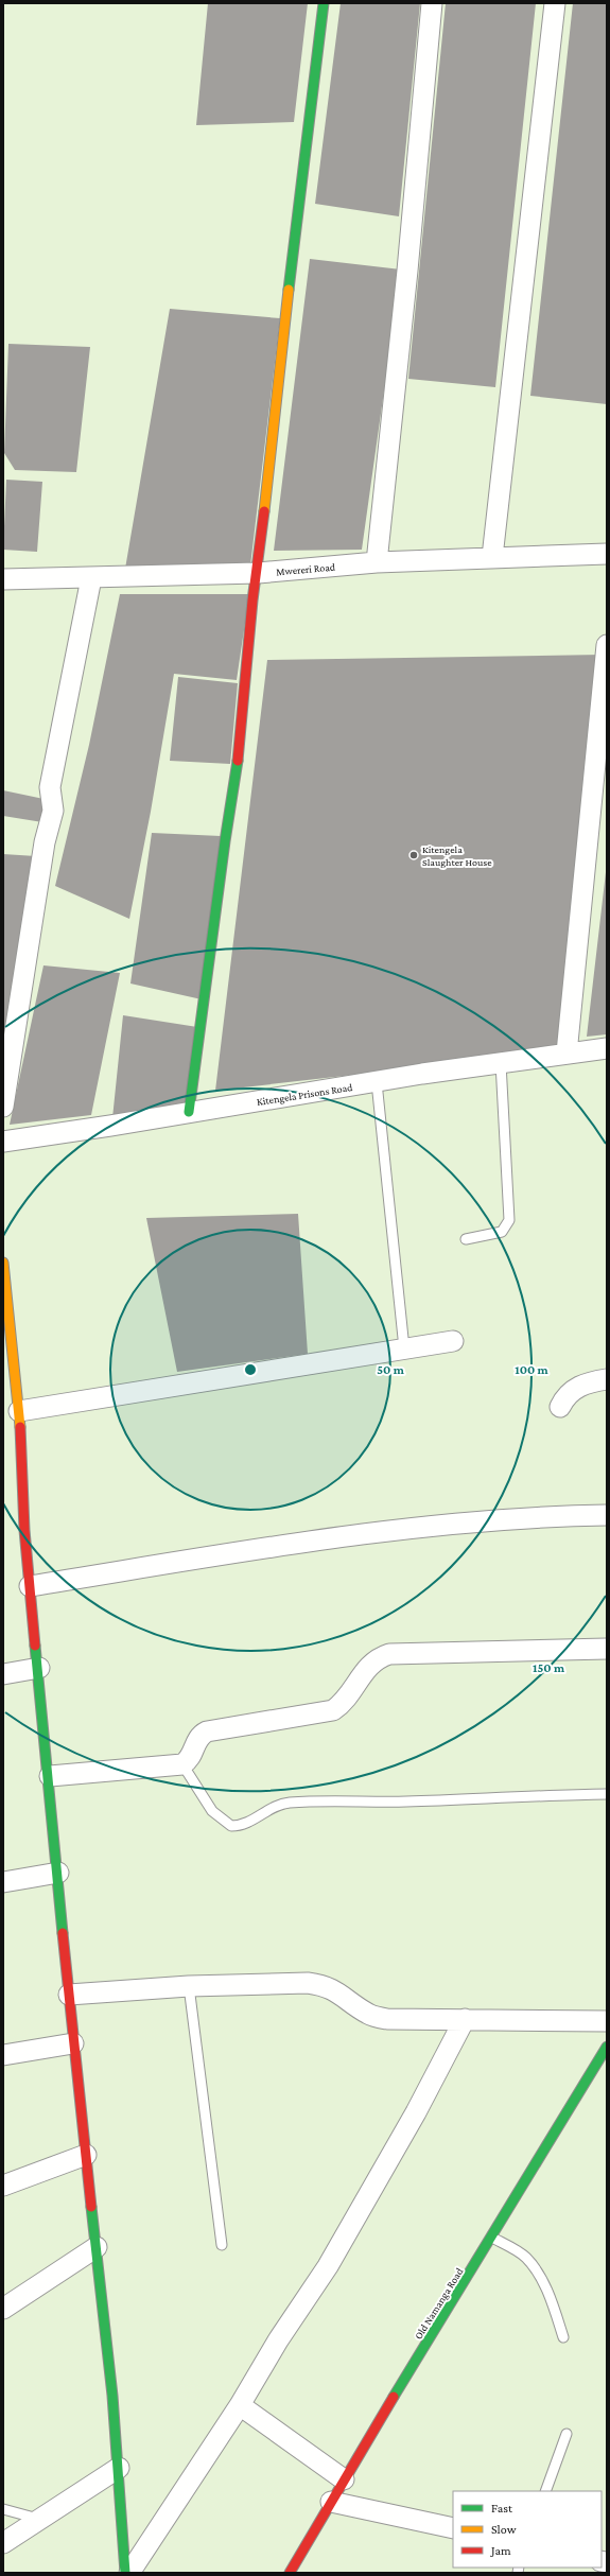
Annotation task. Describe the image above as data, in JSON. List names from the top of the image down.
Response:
{
  "streets": {
    "street": ["Mwereri Road", "Kitengela Prisons Road", "Old Namanga Road"]
  },
  "places": ["Kitengela Slaughter House"],
  "legend": ["Fast", "Slow", "Jam"],
  "rings": ["50 m", "100 m", "150 m"]
}
